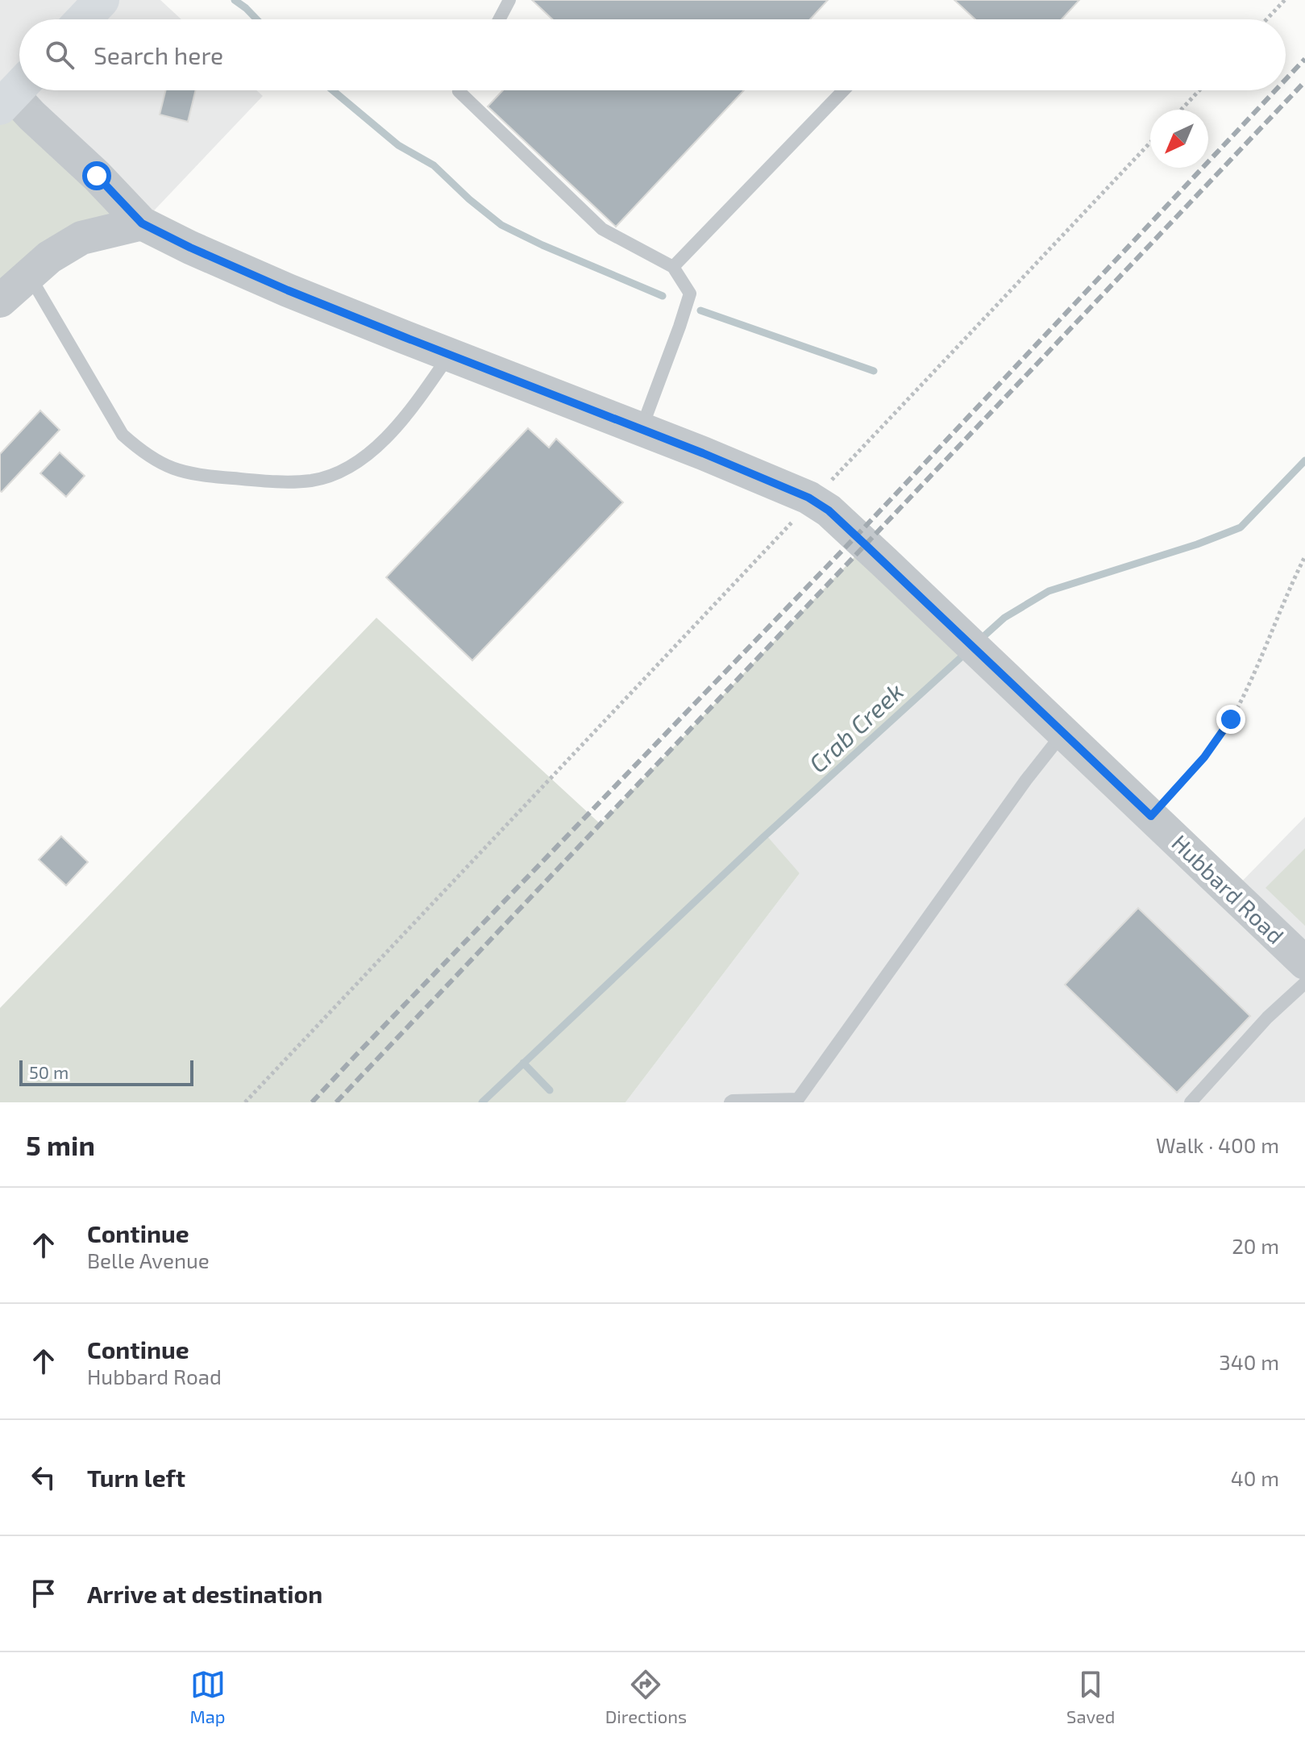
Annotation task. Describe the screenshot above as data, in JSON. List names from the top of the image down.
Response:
{
  "streets": {
    "street": ["Hubbard Road"]
  },
  "water": ["Crab Creek"],
  "scale_bar": "50 m",
  "north": "bottom left",
  "page": {
    "search": "Search here",
    "scale": "50 m",
    "heading": ["5 min", "Walk · 400 m"],
    "list": [
      ["Continue", "Belle Avenue", "20 m"],
      ["Continue", "Hubbard Road", "340 m"],
      ["Turn left", "40 m"],
      "Arrive at destination"
    ],
    "nav": ["Map", "Directions", "Saved"]
  }
}
